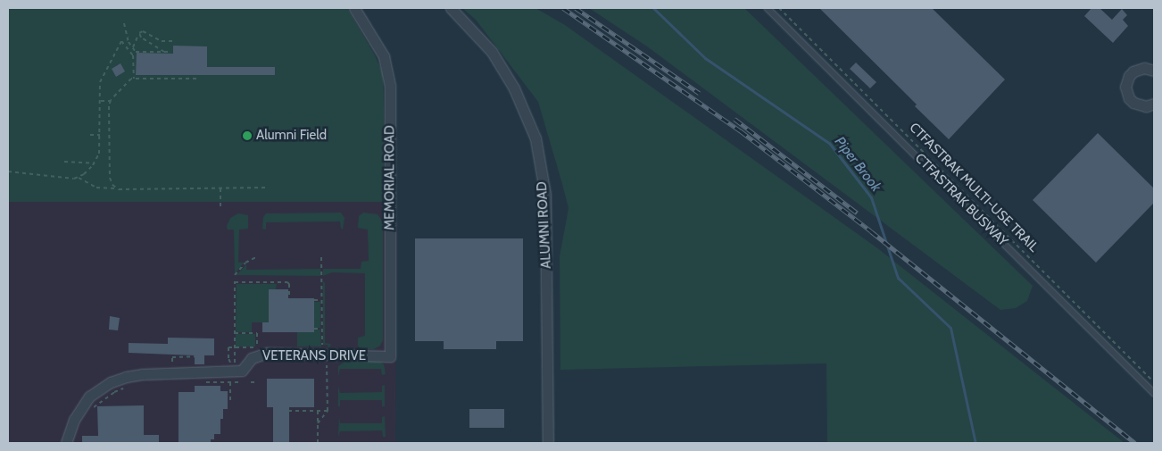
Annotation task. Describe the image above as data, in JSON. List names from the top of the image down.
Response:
{
  "streets": {
    "street": ["MEMORIAL ROAD", "ALUMNI ROAD", "VETERANS DRIVE"],
    "lane": ["CTFASTRAK BUSWAY"],
    "path": ["CTFASTRAK MULTI-USE TRAIL"]
  },
  "crossings": [
    ["MEMORIAL ROAD", "VETERANS DRIVE"]
  ],
  "water": ["Piper Brook"],
  "places": ["Alumni Field"]
}
